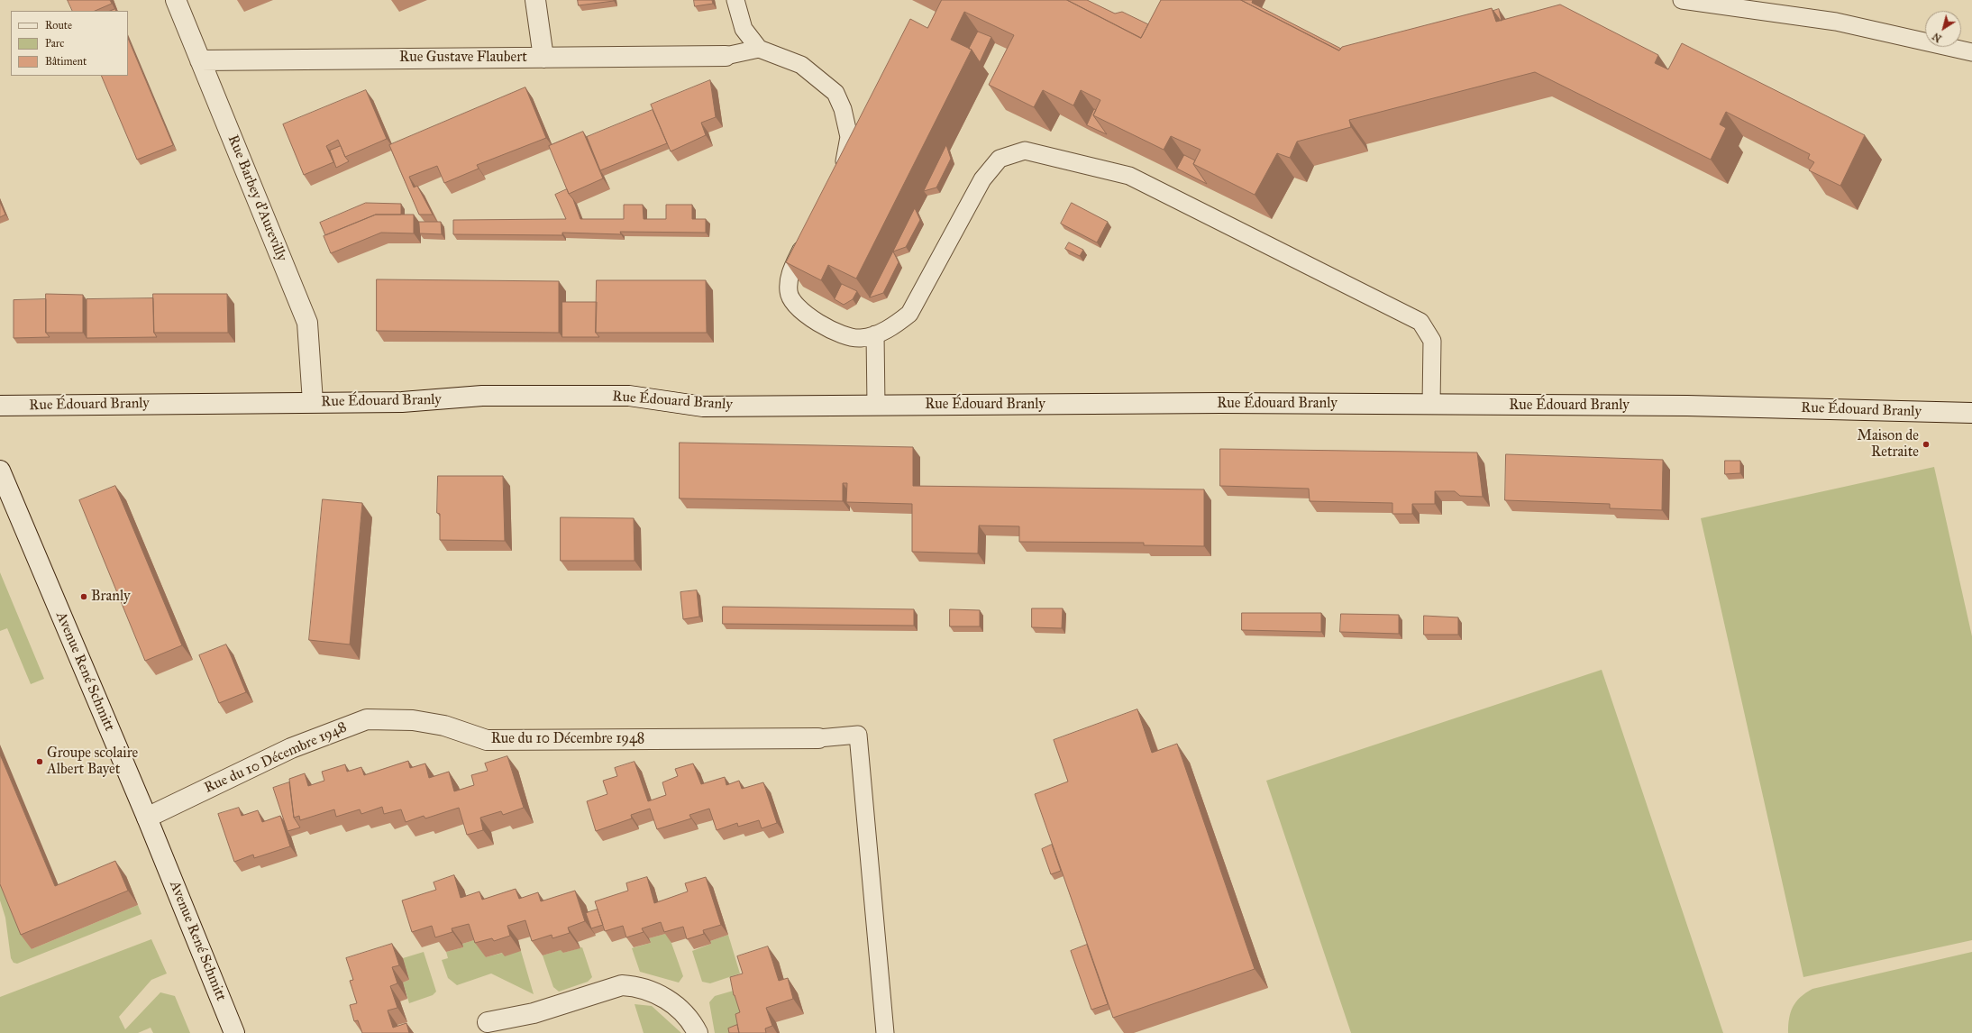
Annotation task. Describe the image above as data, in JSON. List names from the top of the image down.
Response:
{
  "streets": {
    "street": [
      "Rue Gustave Flaubert",
      "Rue Barbey d'Aurevilly",
      "Rue Édouard Branly",
      "Avenue René Schmitt",
      "Rue du 10 Décembre 1948"
    ]
  },
  "crossings": [
    ["Rue Gustave Flaubert", "Rue Barbey d'Aurevilly"],
    ["Rue Barbey d'Aurevilly", "Rue Édouard Branly"],
    ["Avenue René Schmitt", "Rue du 10 Décembre 1948"]
  ],
  "places": ["Maison de Retraite", "Branly", "Groupe scolaire Albert Bayet"],
  "legend": ["Route", "Parc", "Bâtiment"],
  "north": "bottom left"
}
